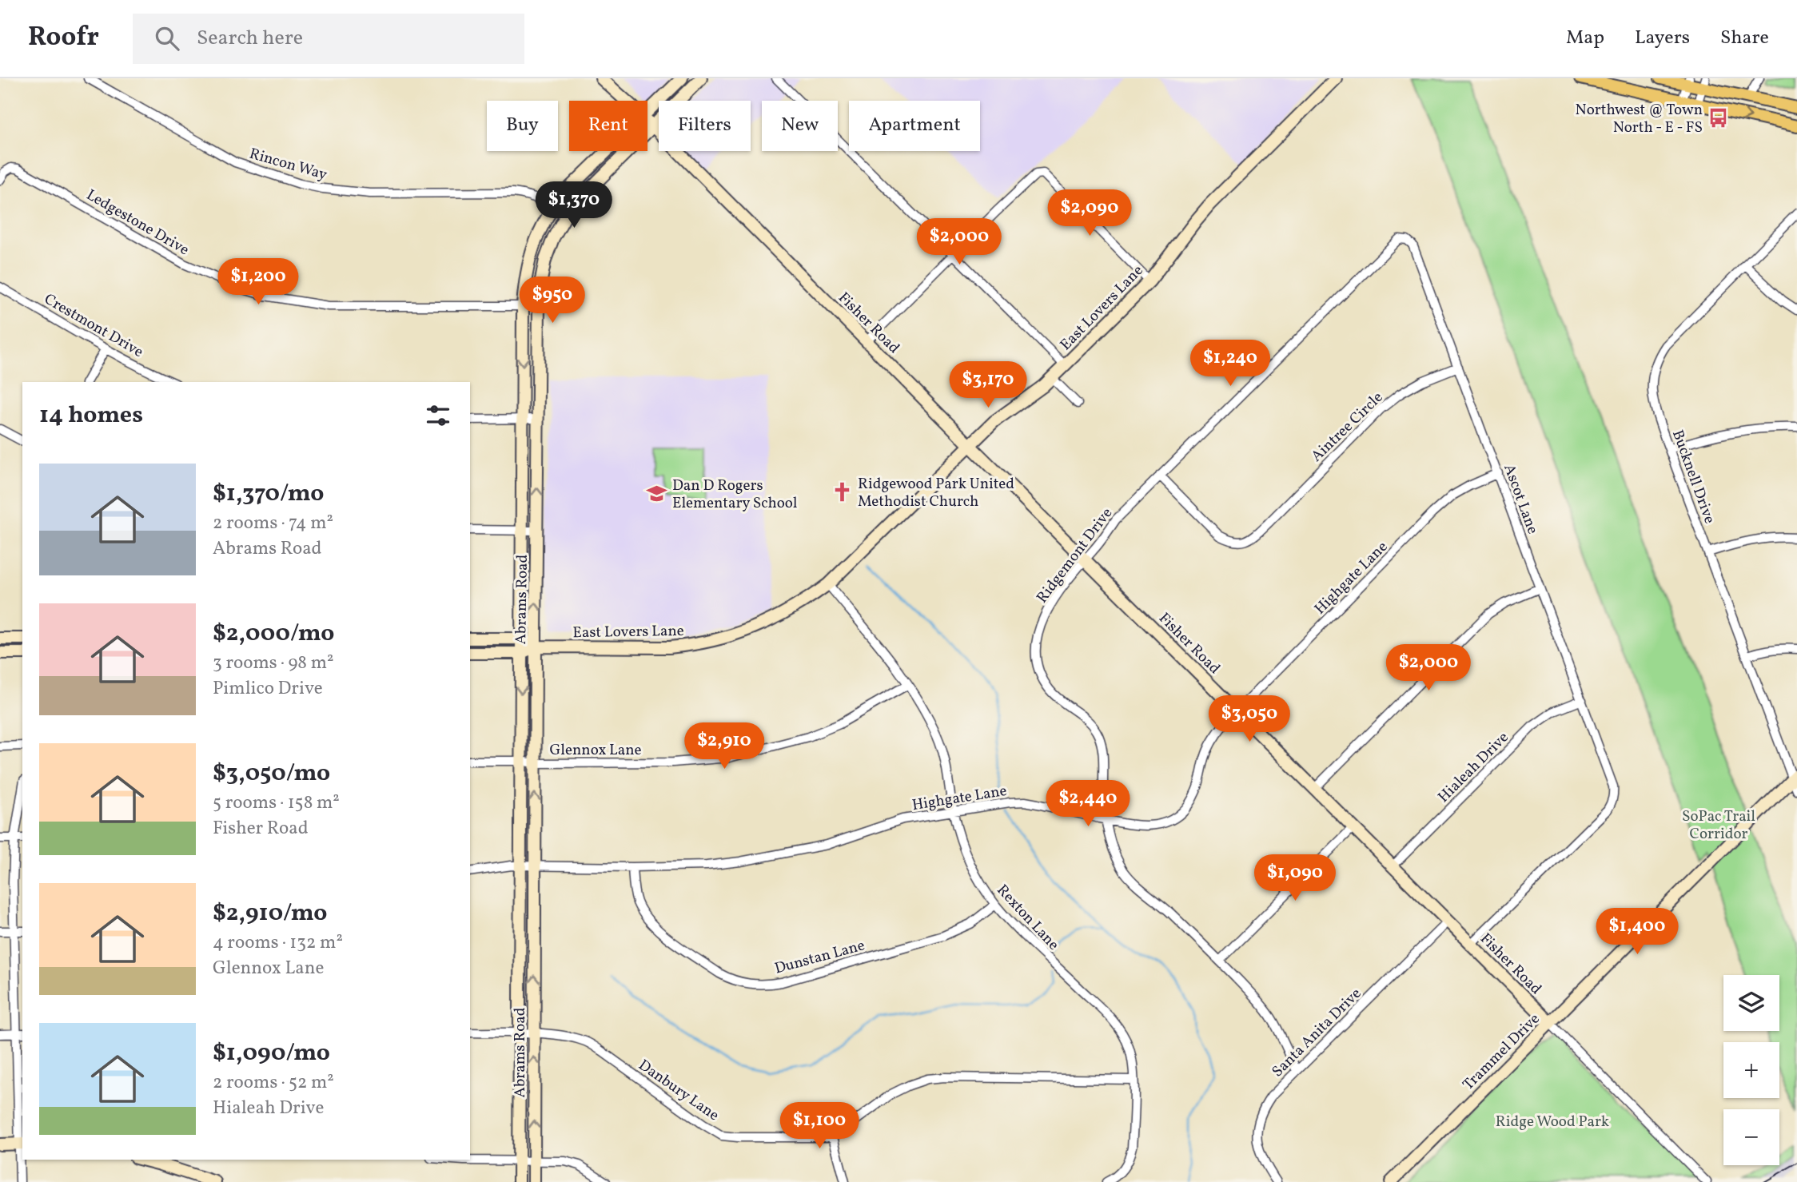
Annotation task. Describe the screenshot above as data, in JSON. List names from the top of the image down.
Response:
{
  "streets": {
    "street": [
      "Rincon Way",
      "Ledgestone Drive",
      "East Lovers Lane",
      "Fisher Road",
      "Crestmont Drive",
      "Aintree Circle",
      "Bucknell Drive",
      "Ascot Lane",
      "Ridgemont Drive",
      "Highgate Lane",
      "Abrams Road",
      "Glennox Lane",
      "Hialeah Drive",
      "Rexton Lane",
      "Dunstan Lane",
      "Santa Anita Drive",
      "Trammel Drive",
      "Danbury Lane"
    ]
  },
  "crossings": [
    ["Rincon Way", "Abrams Road"],
    ["Ledgestone Drive", "Abrams Road"],
    ["East Lovers Lane", "Fisher Road"],
    ["East Lovers Lane", "Abrams Road"],
    ["East Lovers Lane", "Rexton Lane"],
    ["Fisher Road", "Ascot Lane"],
    ["Fisher Road", "Ridgemont Drive"],
    ["Fisher Road", "Highgate Lane"],
    ["Fisher Road", "Abrams Road"],
    ["Fisher Road", "Hialeah Drive"],
    ["Fisher Road", "Santa Anita Drive"],
    ["Fisher Road", "Trammel Drive"],
    ["Aintree Circle", "Ascot Lane"],
    ["Aintree Circle", "Ridgemont Drive"],
    ["Bucknell Drive", "Trammel Drive"],
    ["Ascot Lane", "Ridgemont Drive"],
    ["Ascot Lane", "Highgate Lane"],
    ["Ascot Lane", "Hialeah Drive"],
    ["Ridgemont Drive", "Highgate Lane"],
    ["Ridgemont Drive", "Santa Anita Drive"],
    ["Highgate Lane", "Abrams Road"],
    ["Highgate Lane", "Rexton Lane"],
    ["Highgate Lane", "Dunstan Lane"],
    ["Abrams Road", "Glennox Lane"],
    ["Abrams Road", "Danbury Lane"],
    ["Glennox Lane", "Rexton Lane"],
    ["Rexton Lane", "Dunstan Lane"]
  ],
  "parks": ["SoPac Trail Corridor", "Ridge Wood Park"],
  "places": {
    "bus stop": ["Northwest @ Town North - E - FS"],
    "church": ["Ridgewood Park United Methodist Church"],
    "school or university": ["Dan D Rogers Elementary School"]
  },
  "page": {
    "header": "Roofr",
    "search": "Search here",
    "nav": ["Map", "Layers", "Share"],
    "chip": [
      "Buy",
      "Rent",
      "Filters",
      "New",
      "Apartment"
    ],
    "price": [
      "$1,370",
      "$2,090",
      "$2,000",
      "$1,200",
      "$950",
      "$1,240",
      "$3,170",
      "$2,000",
      "$3,050",
      "$2,910",
      "$2,440",
      "$1,090",
      "$1,400",
      "$1,100"
    ],
    "heading": "14 homes",
    "list": [
      {
        "name": "$1,370/mo",
        "note": "2 rooms · 74 m² · Abrams Road"
      },
      {
        "name": "$2,000/mo",
        "note": "3 rooms · 98 m² · Pimlico Drive"
      },
      {
        "name": "$3,050/mo",
        "note": "5 rooms · 158 m² · Fisher Road"
      },
      {
        "name": "$2,910/mo",
        "note": "4 rooms · 132 m² · Glennox Lane"
      },
      {
        "name": "$1,090/mo",
        "note": "2 rooms · 52 m² · Hialeah Drive"
      }
    ],
    "map_buttons": ["+", "−"]
  }
}
